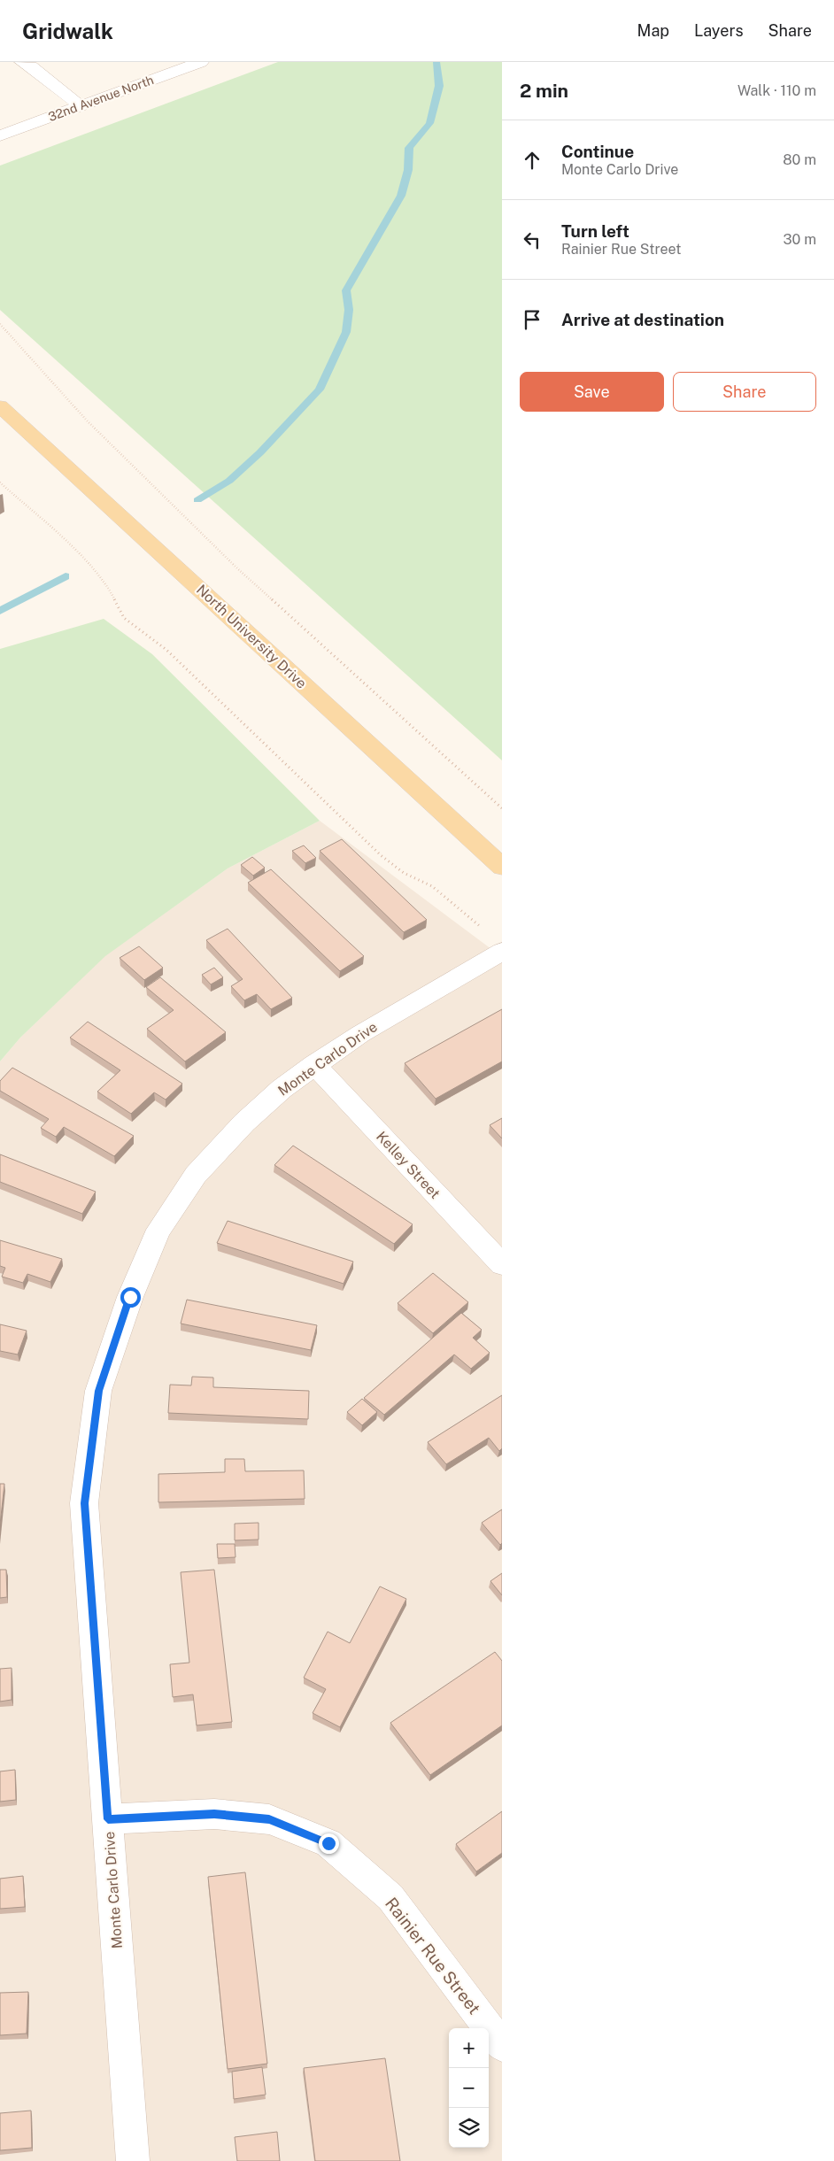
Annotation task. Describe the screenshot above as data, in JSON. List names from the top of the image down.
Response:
{
  "streets": {
    "main road": ["North University Drive"],
    "street": [
      "32nd Avenue North",
      "Monte Carlo Drive",
      "Kelley Street",
      "Rainier Rue Street"
    ]
  },
  "crossings": [
    ["Monte Carlo Drive", "Kelley Street"],
    ["Monte Carlo Drive", "Rainier Rue Street"]
  ],
  "page": {
    "header": "Gridwalk",
    "nav": ["Map", "Layers", "Share"],
    "heading": ["2 min", "Walk · 110 m"],
    "list": [
      ["Continue", "Monte Carlo Drive", "80 m"],
      ["Turn left", "Rainier Rue Street", "30 m"],
      "Arrive at destination"
    ],
    "buttons": ["Save", "Share"],
    "map_buttons": ["+", "−"]
  }
}
